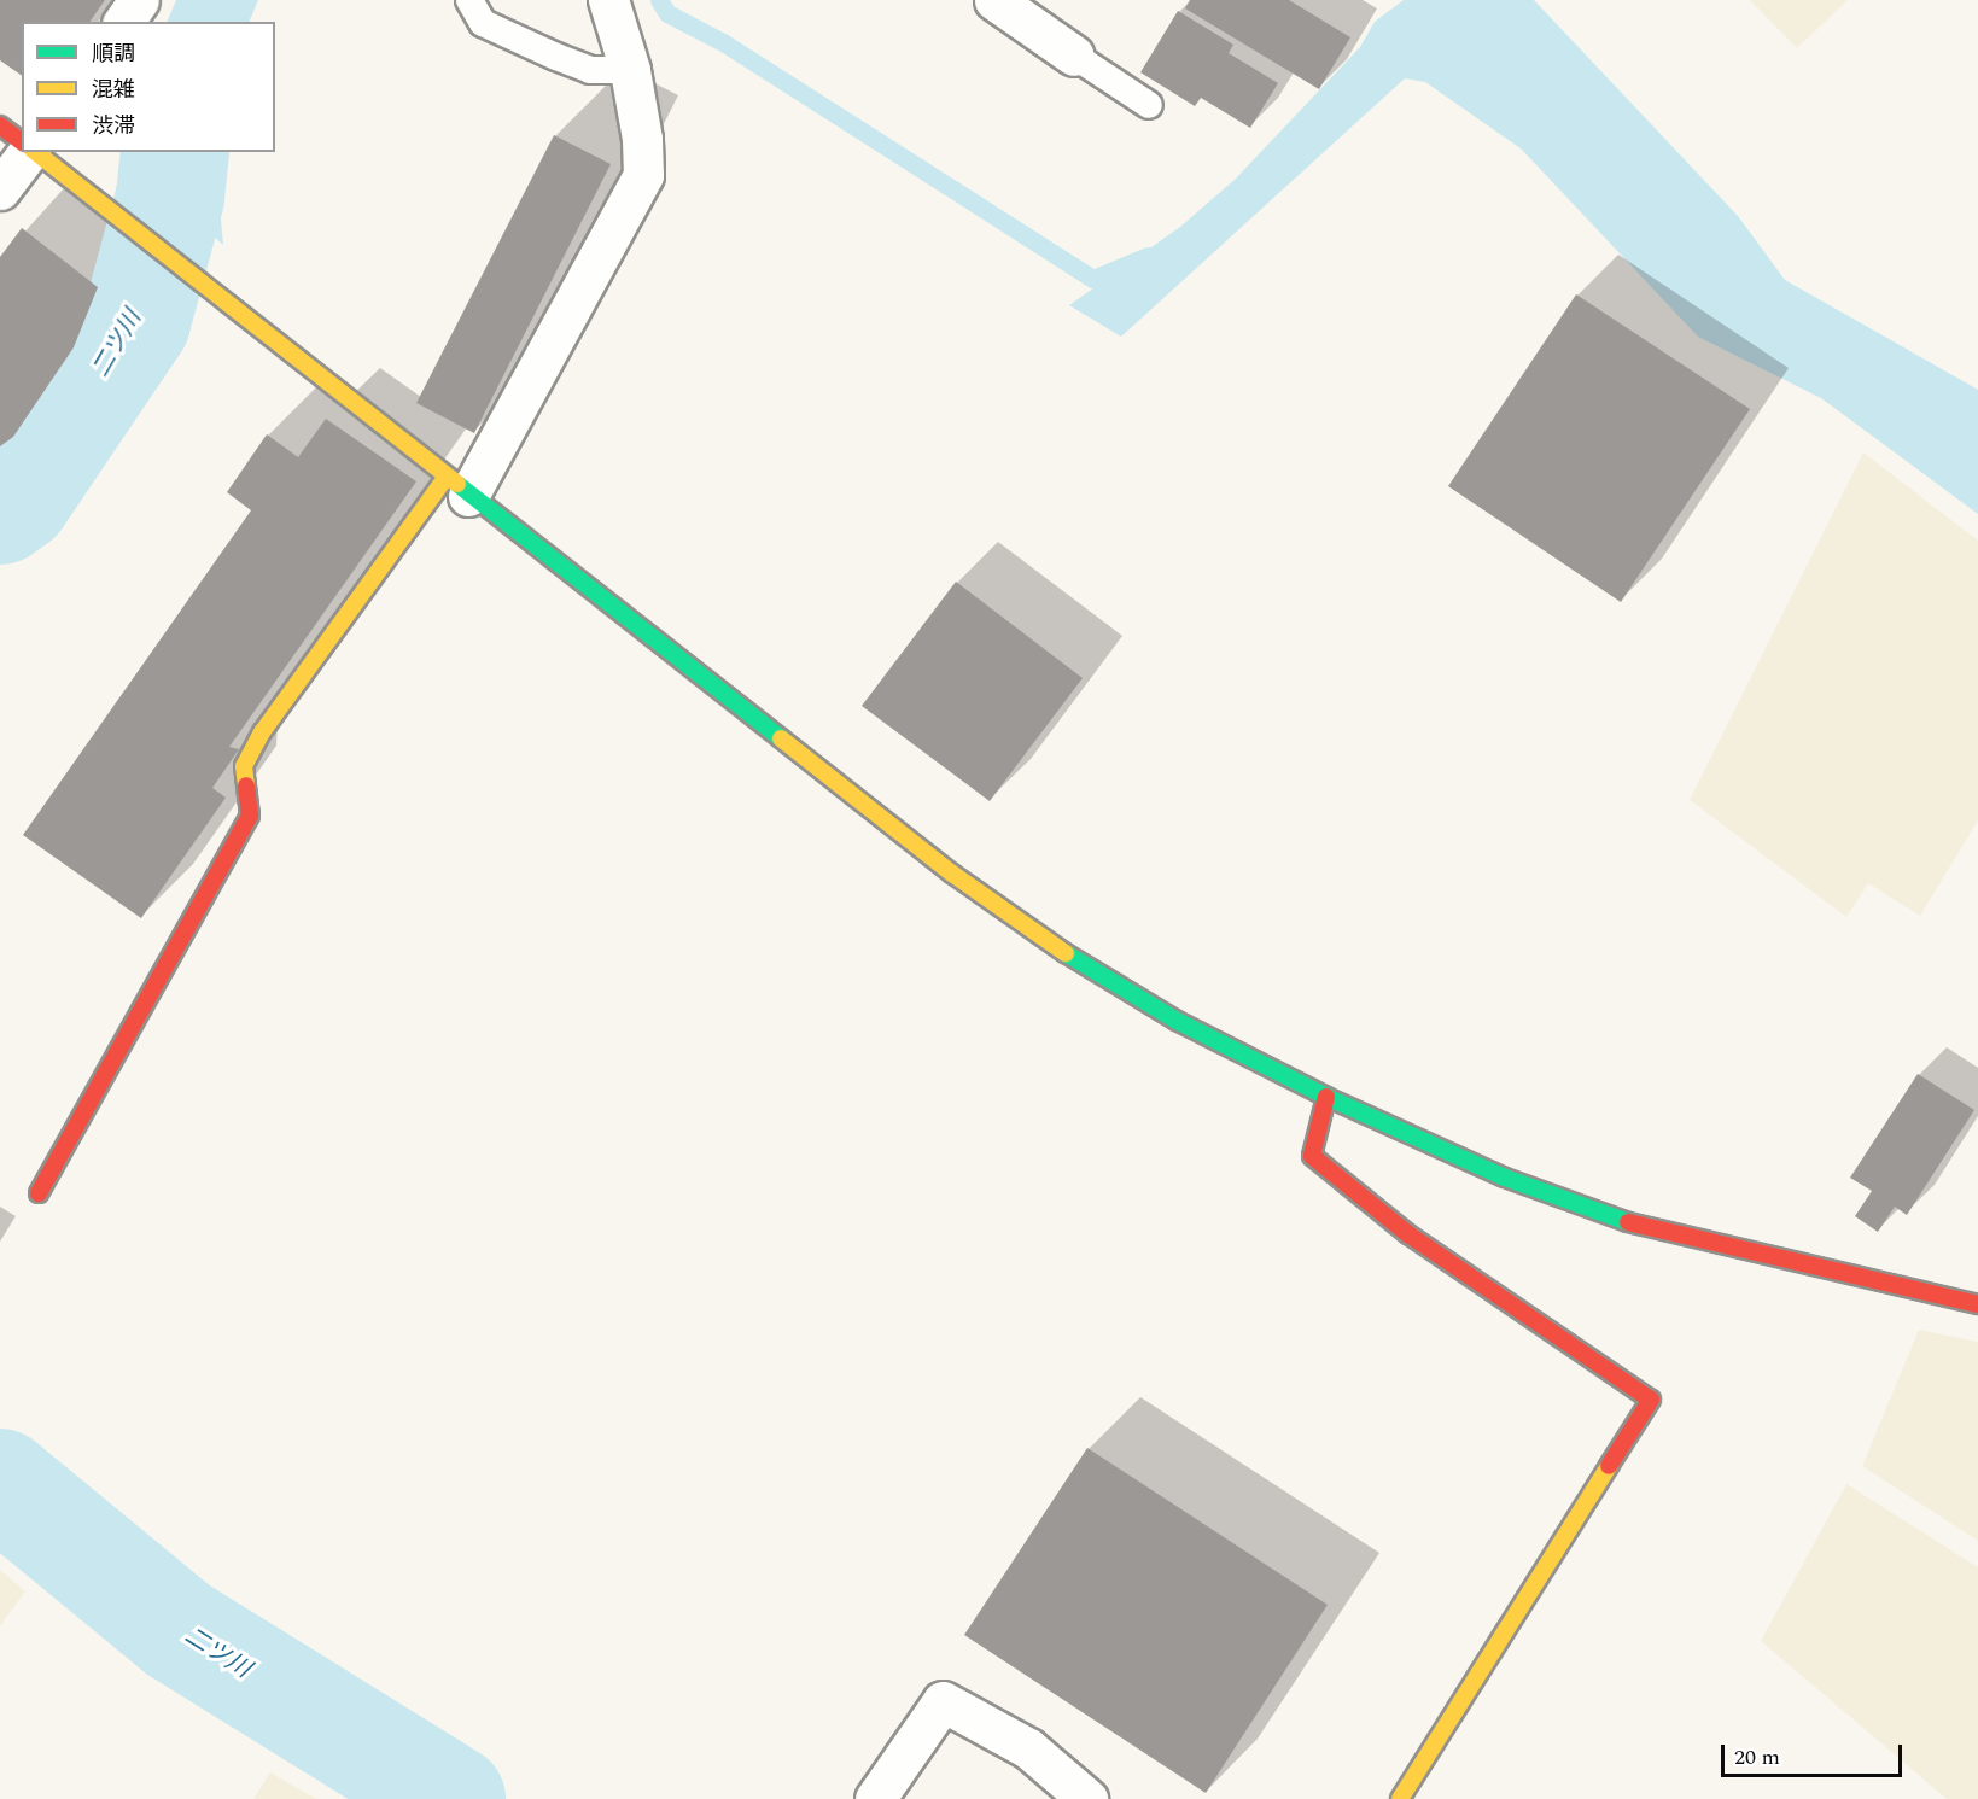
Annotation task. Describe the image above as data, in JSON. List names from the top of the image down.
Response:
{
  "water": ["二ツ川"],
  "legend": ["順調", "混雑", "渋滞"],
  "scale_bar": "20 m"
}
